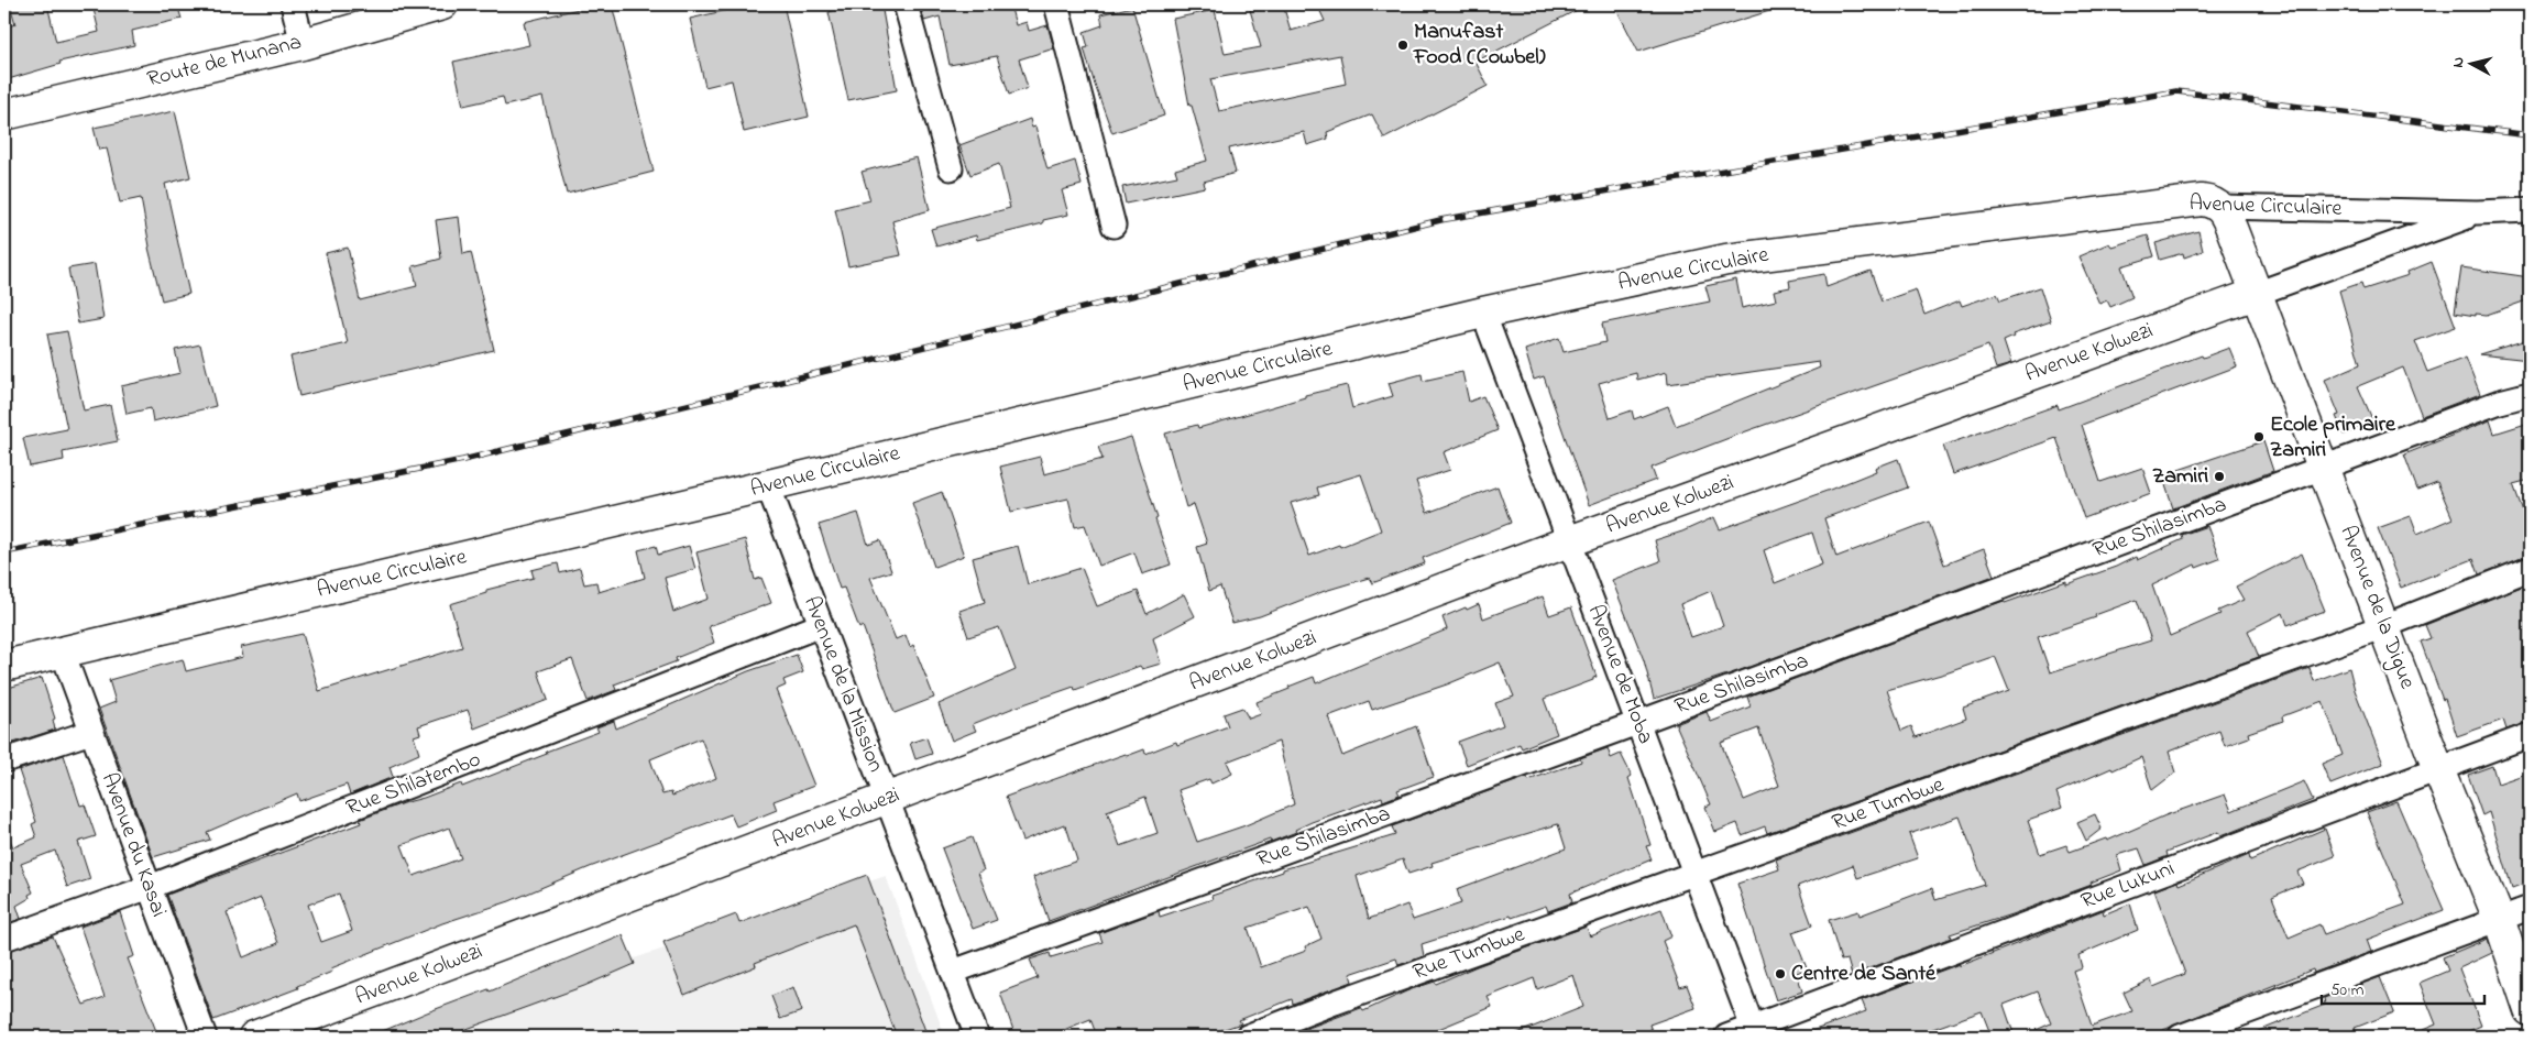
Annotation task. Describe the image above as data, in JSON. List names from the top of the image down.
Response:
{
  "streets": {
    "street": [
      "Route de Munana",
      "Avenue Circulaire",
      "Avenue Kolwezi",
      "Rue Shilasimba",
      "Avenue de la Digue",
      "Avenue de Moba",
      "Avenue de la Mission",
      "Rue Shilatembo",
      "Rue Tumbwe",
      "Avenue du Kasai",
      "Rue Lukuni"
    ]
  },
  "crossings": [
    ["Avenue Circulaire", "Avenue de la Digue"],
    ["Avenue Circulaire", "Avenue de Moba"],
    ["Avenue Circulaire", "Avenue de la Mission"],
    ["Avenue Circulaire", "Avenue du Kasai"],
    ["Avenue Kolwezi", "Avenue de la Digue"],
    ["Avenue Kolwezi", "Avenue de Moba"],
    ["Avenue Kolwezi", "Avenue de la Mission"],
    ["Rue Shilasimba", "Avenue de la Digue"],
    ["Rue Shilasimba", "Avenue de Moba"],
    ["Rue Shilasimba", "Avenue de la Mission"],
    ["Avenue de la Digue", "Rue Tumbwe"],
    ["Avenue de la Digue", "Rue Lukuni"],
    ["Avenue de Moba", "Rue Tumbwe"],
    ["Avenue de Moba", "Rue Lukuni"],
    ["Avenue de la Mission", "Rue Shilatembo"],
    ["Rue Shilatembo", "Avenue du Kasai"]
  ],
  "places": [
    "Manufast Food (Cowbel)",
    "Ecole primaire Zamiri",
    "Zamiri",
    "Centre de Santé"
  ],
  "scale_bar": "50 m",
  "north": "left"
}
